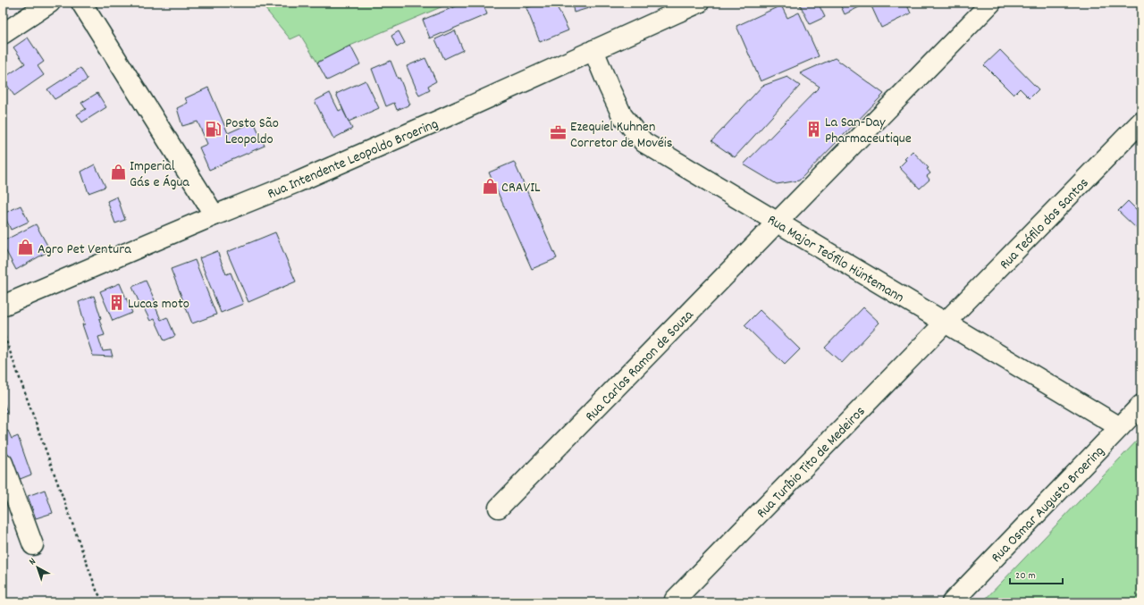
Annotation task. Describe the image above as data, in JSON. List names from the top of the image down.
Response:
{
  "streets": {
    "street": [
      "Rua Intendente Leopoldo Broering",
      "Rua Teófilo dos Santos",
      "Rua Major Teófilo Hüntemann",
      "Rua Carlos Ramon de Souza",
      "Rua Turíbio Tito de Medeiros",
      "Rua Osmar Augusto Broering"
    ]
  },
  "crossings": [
    ["Rua Intendente Leopoldo Broering", "Rua Major Teófilo Hüntemann"],
    ["Rua Teófilo dos Santos", "Rua Major Teófilo Hüntemann"],
    ["Rua Teófilo dos Santos", "Rua Turíbio Tito de Medeiros"],
    ["Rua Major Teófilo Hüntemann", "Rua Carlos Ramon de Souza"],
    ["Rua Major Teófilo Hüntemann", "Rua Turíbio Tito de Medeiros"],
    ["Rua Major Teófilo Hüntemann", "Rua Osmar Augusto Broering"]
  ],
  "places": {
    "building": ["La San-Day Pharmaceutique", "Lucas moto"],
    "fuel station": ["Posto São Leopoldo"],
    "office": ["Ezequiel Kuhnen Corretor de Movéis"],
    "shop": ["Imperial Gás e Água", "CRAVIL", "Agro Pet Ventura"]
  },
  "scale_bar": "20 m",
  "north": "top left"
}
